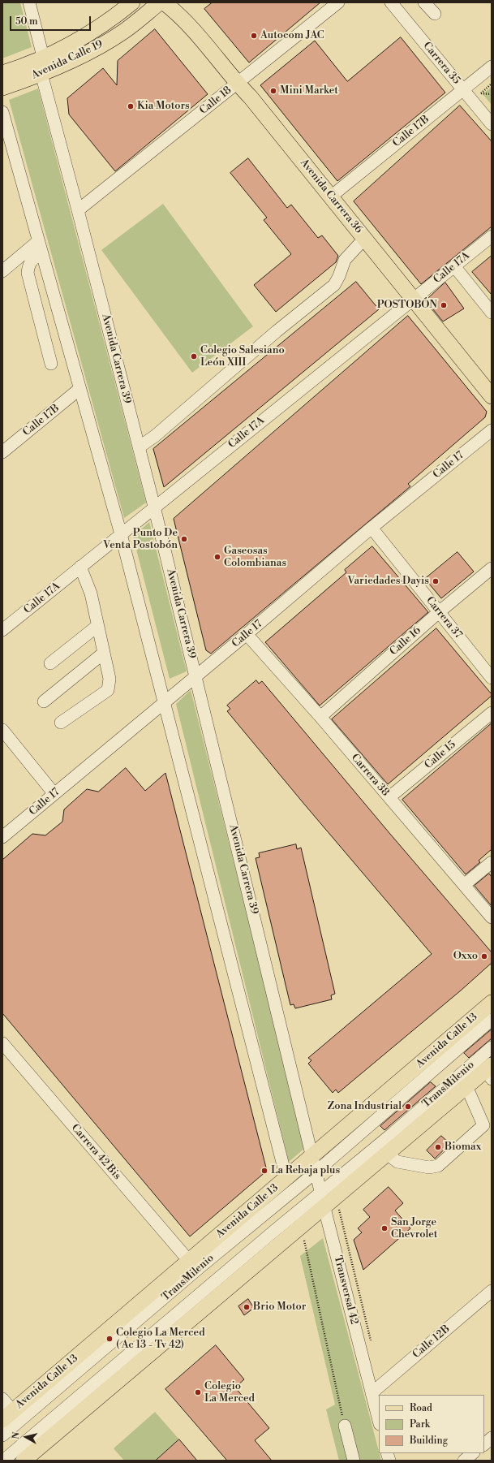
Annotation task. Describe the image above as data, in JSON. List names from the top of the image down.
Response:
{
  "streets": {
    "main road": ["Avenida Calle 19", "Avenida Carrera 36", "Avenida Calle 13"],
    "street": [
      "Carrera 35",
      "Calle 18",
      "Calle 17B",
      "Calle 17A",
      "Avenida Carrera 39",
      "Calle 17",
      "Carrera 37",
      "Calle 16",
      "Calle 15",
      "Carrera 38",
      "TransMilenio",
      "Carrera 42 Bis",
      "Transversal 42",
      "Calle 12B"
    ]
  },
  "crossings": [
    ["Avenida Calle 19", "Avenida Carrera 39"],
    ["Carrera 35", "Calle 17B"],
    ["Calle 18", "Avenida Carrera 36"],
    ["Calle 18", "Avenida Carrera 39"],
    ["Calle 17B", "Avenida Carrera 36"],
    ["Avenida Carrera 36", "Calle 17A"],
    ["Calle 17A", "Avenida Carrera 39"],
    ["Avenida Carrera 39", "Calle 17"],
    ["Avenida Carrera 39", "Avenida Calle 13"],
    ["Avenida Carrera 39", "Transversal 42"],
    ["Calle 17", "Carrera 37"],
    ["Calle 17", "Carrera 38"],
    ["Carrera 37", "Calle 16"],
    ["Calle 16", "Carrera 38"],
    ["Calle 15", "Carrera 38"],
    ["Avenida Calle 13", "Carrera 42 Bis"],
    ["Avenida Calle 13", "Transversal 42"],
    ["TransMilenio", "Transversal 42"],
    ["Transversal 42", "Calle 12B"]
  ],
  "places": [
    "Autocom JAC",
    "Mini Market",
    "Kia Motors",
    "POSTOBÓN",
    "Colegio Salesiano León XIII",
    "Punto De Venta Postobón",
    "Gaseosas Colombianas",
    "Variedades Dayis",
    "Oxxo",
    "Zona Industrial",
    "Biomax",
    "La Rebaja plus",
    "San Jorge Chevrolet",
    "Brio Motor",
    "Colegio La Merced ( Ac 13 - Tv 42)",
    "Colegio La Merced"
  ],
  "legend": ["Road", "Park", "Building"],
  "scale_bar": "50 m",
  "north": "left"
}
